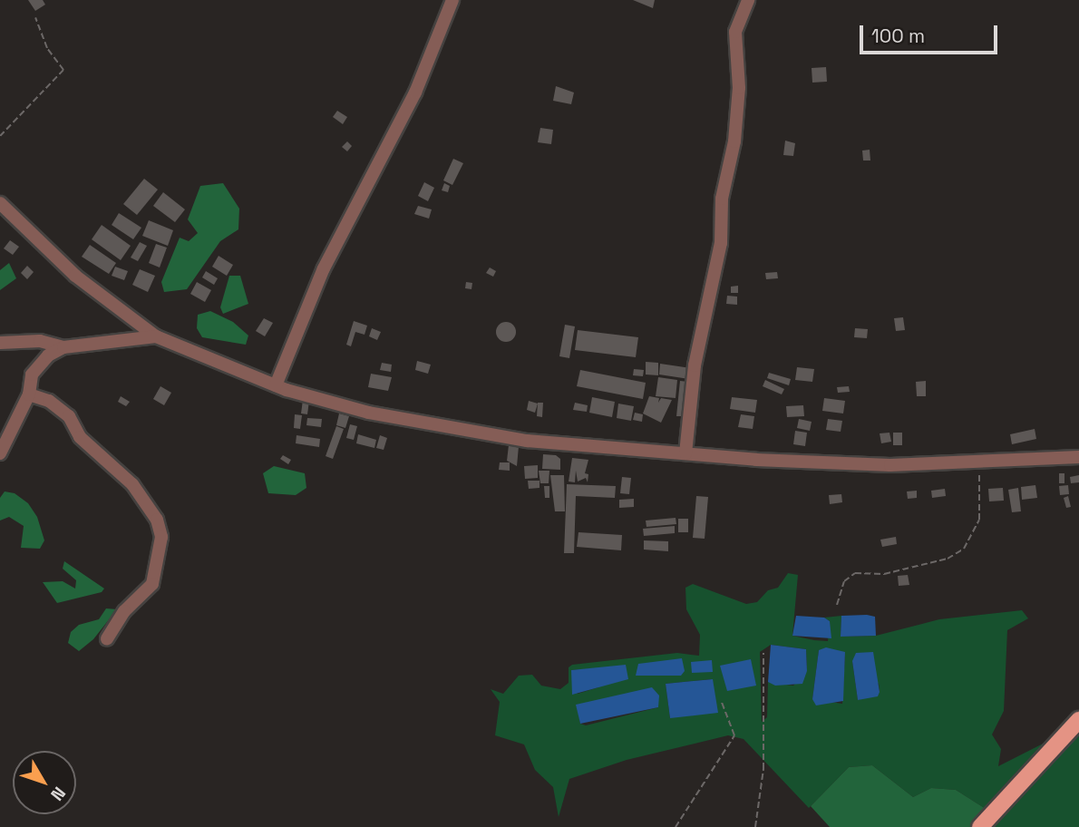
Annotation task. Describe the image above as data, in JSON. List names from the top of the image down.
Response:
{
  "scale_bar": "100 m",
  "north": "bottom right"
}
